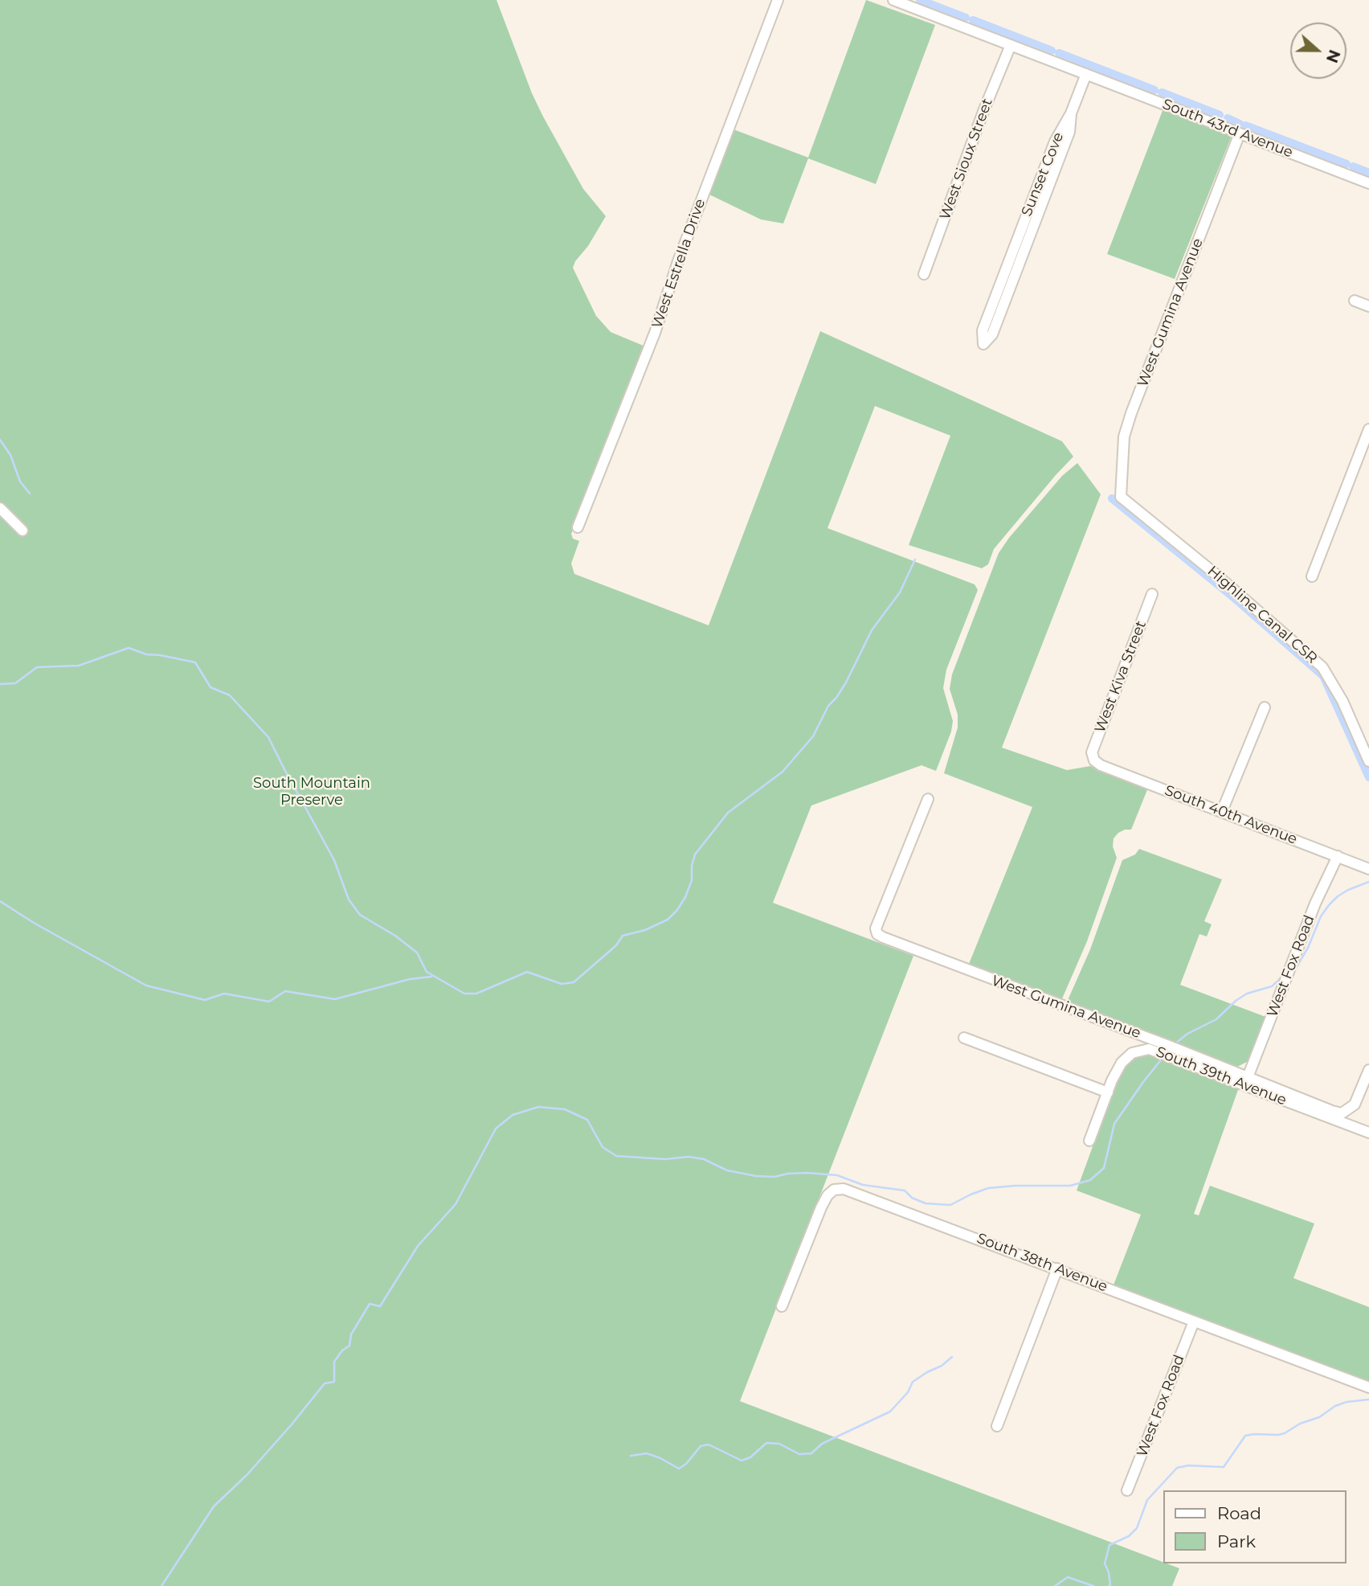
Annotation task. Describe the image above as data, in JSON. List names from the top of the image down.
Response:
{
  "streets": {
    "street": [
      "South 43rd Avenue",
      "West Sioux Street",
      "Sunset Cove",
      "West Estrella Drive",
      "West Gumina Avenue",
      "Highline Canal CSR",
      "West Kiva Street",
      "South 40th Avenue",
      "West Fox Road",
      "South 39th Avenue",
      "South 38th Avenue"
    ]
  },
  "crossings": [
    ["South 43rd Avenue", "West Sioux Street"],
    ["South 43rd Avenue", "West Gumina Avenue"],
    ["West Gumina Avenue", "Highline Canal CSR"],
    ["West Gumina Avenue", "West Fox Road"],
    ["West Kiva Street", "South 40th Avenue"],
    ["South 40th Avenue", "West Fox Road"],
    ["West Fox Road", "South 38th Avenue"]
  ],
  "parks": ["South Mountain Preserve"],
  "legend": ["Road", "Park"],
  "north": "right"
}
